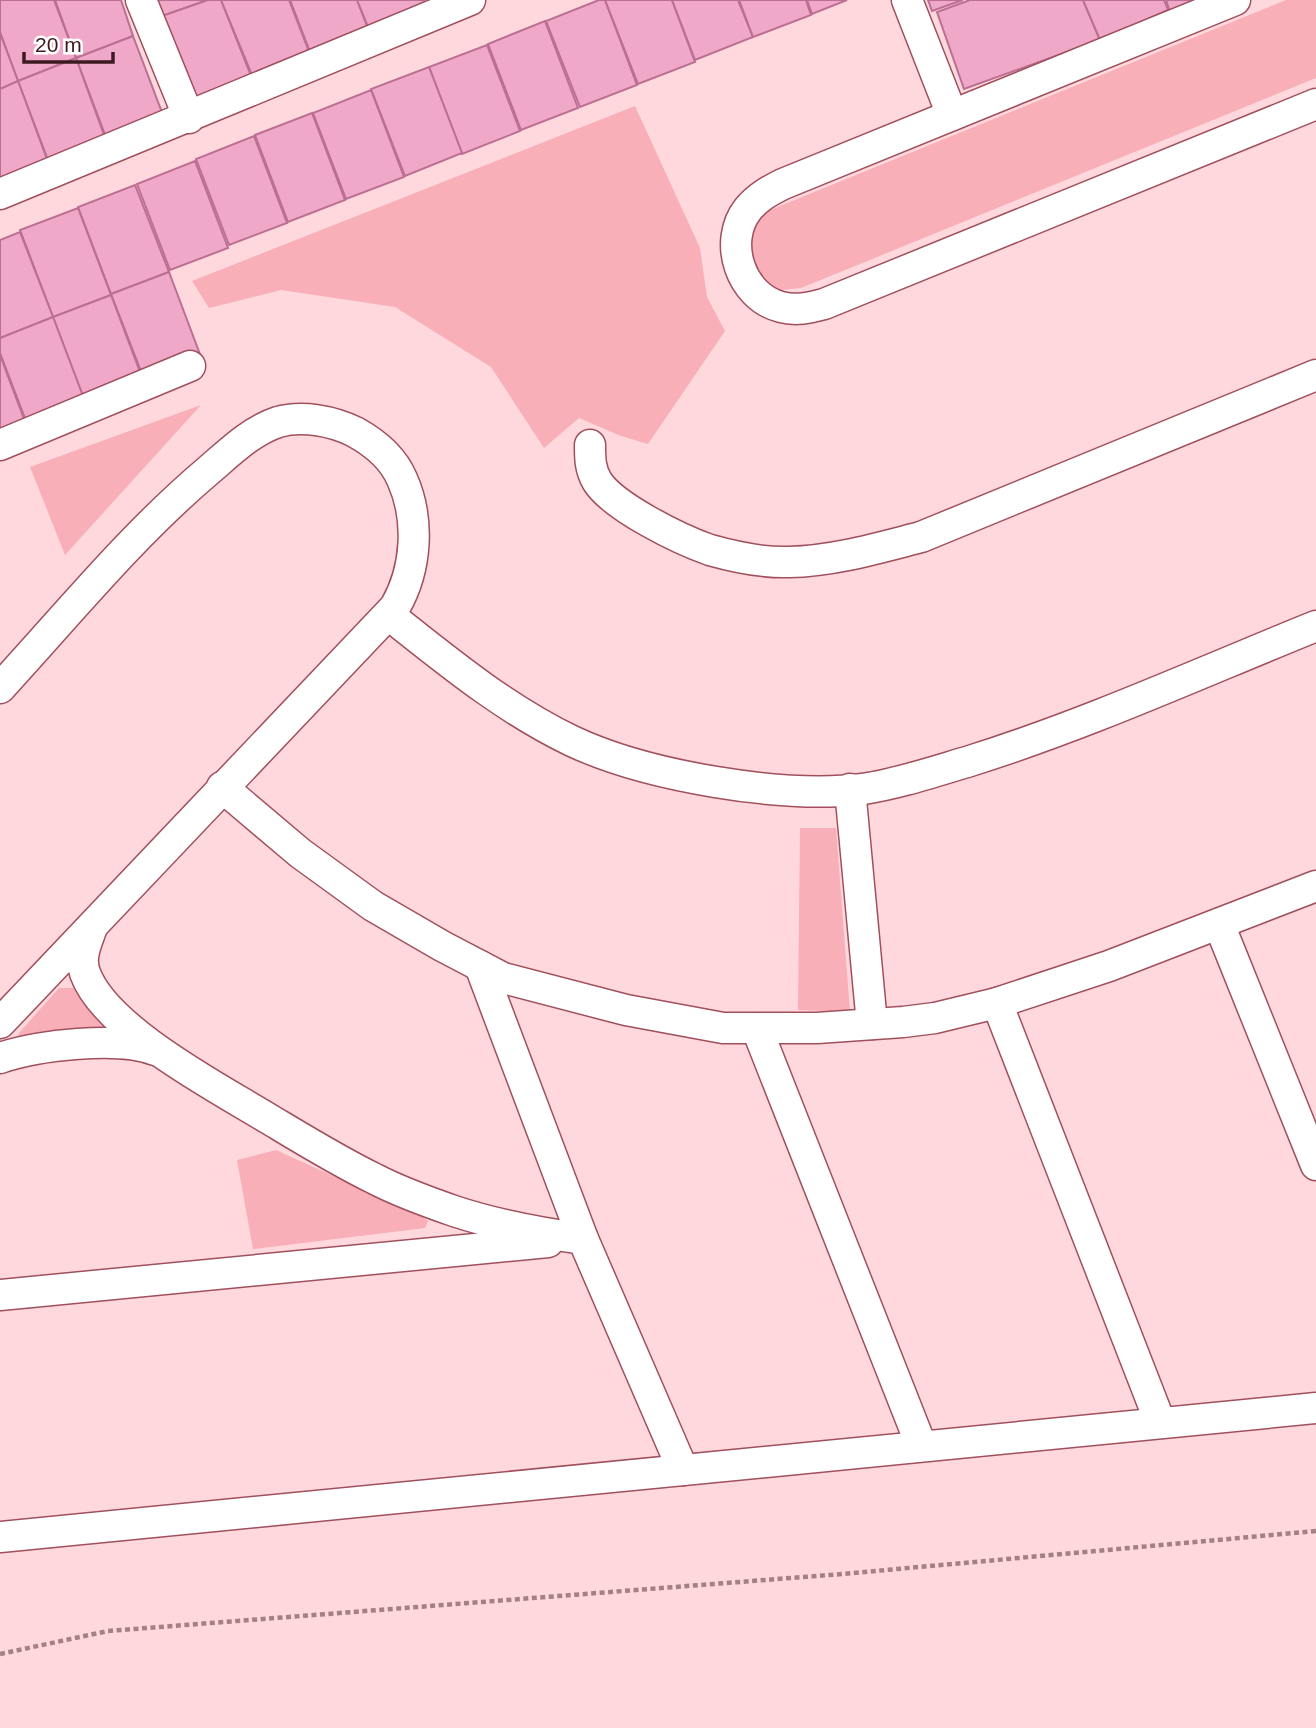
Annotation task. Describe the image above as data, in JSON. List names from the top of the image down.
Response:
{
  "scale_bar": "20 m"
}
